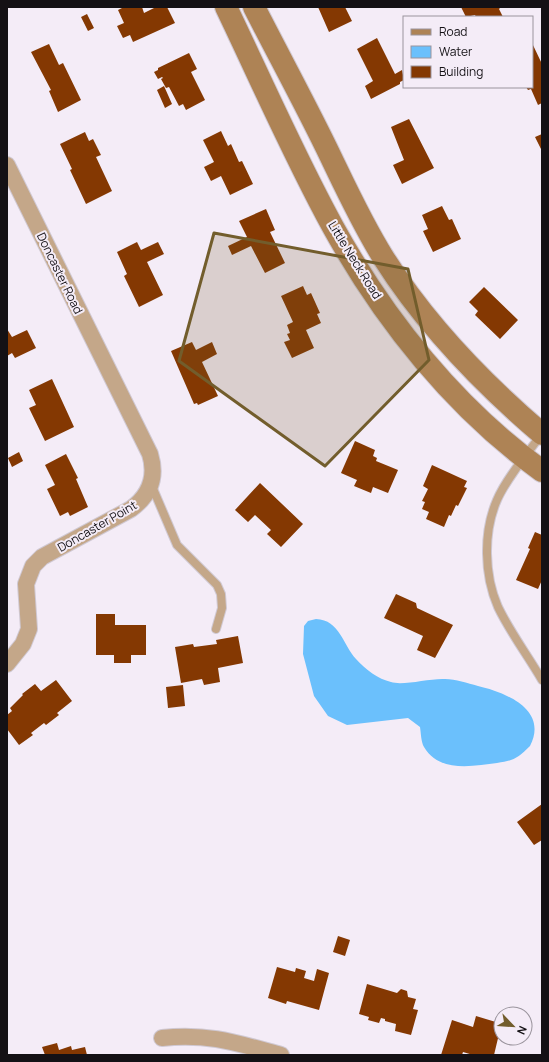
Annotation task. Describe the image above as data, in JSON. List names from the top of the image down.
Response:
{
  "streets": {
    "street": ["Little Neck Road", "Doncaster Road", "Doncaster Point"]
  },
  "crossings": [
    ["Doncaster Road", "Doncaster Point"]
  ],
  "legend": ["Road", "Water", "Building"],
  "north": "bottom right"
}
